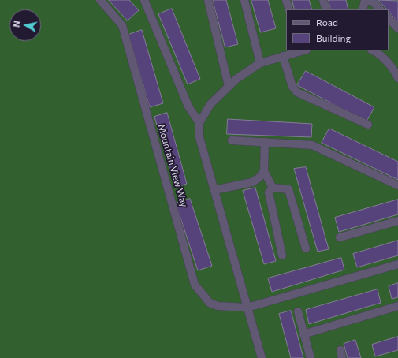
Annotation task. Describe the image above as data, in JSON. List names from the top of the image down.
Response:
{
  "streets": {
    "street": ["Mountain View Way"]
  },
  "legend": ["Road", "Building"],
  "north": "left"
}
